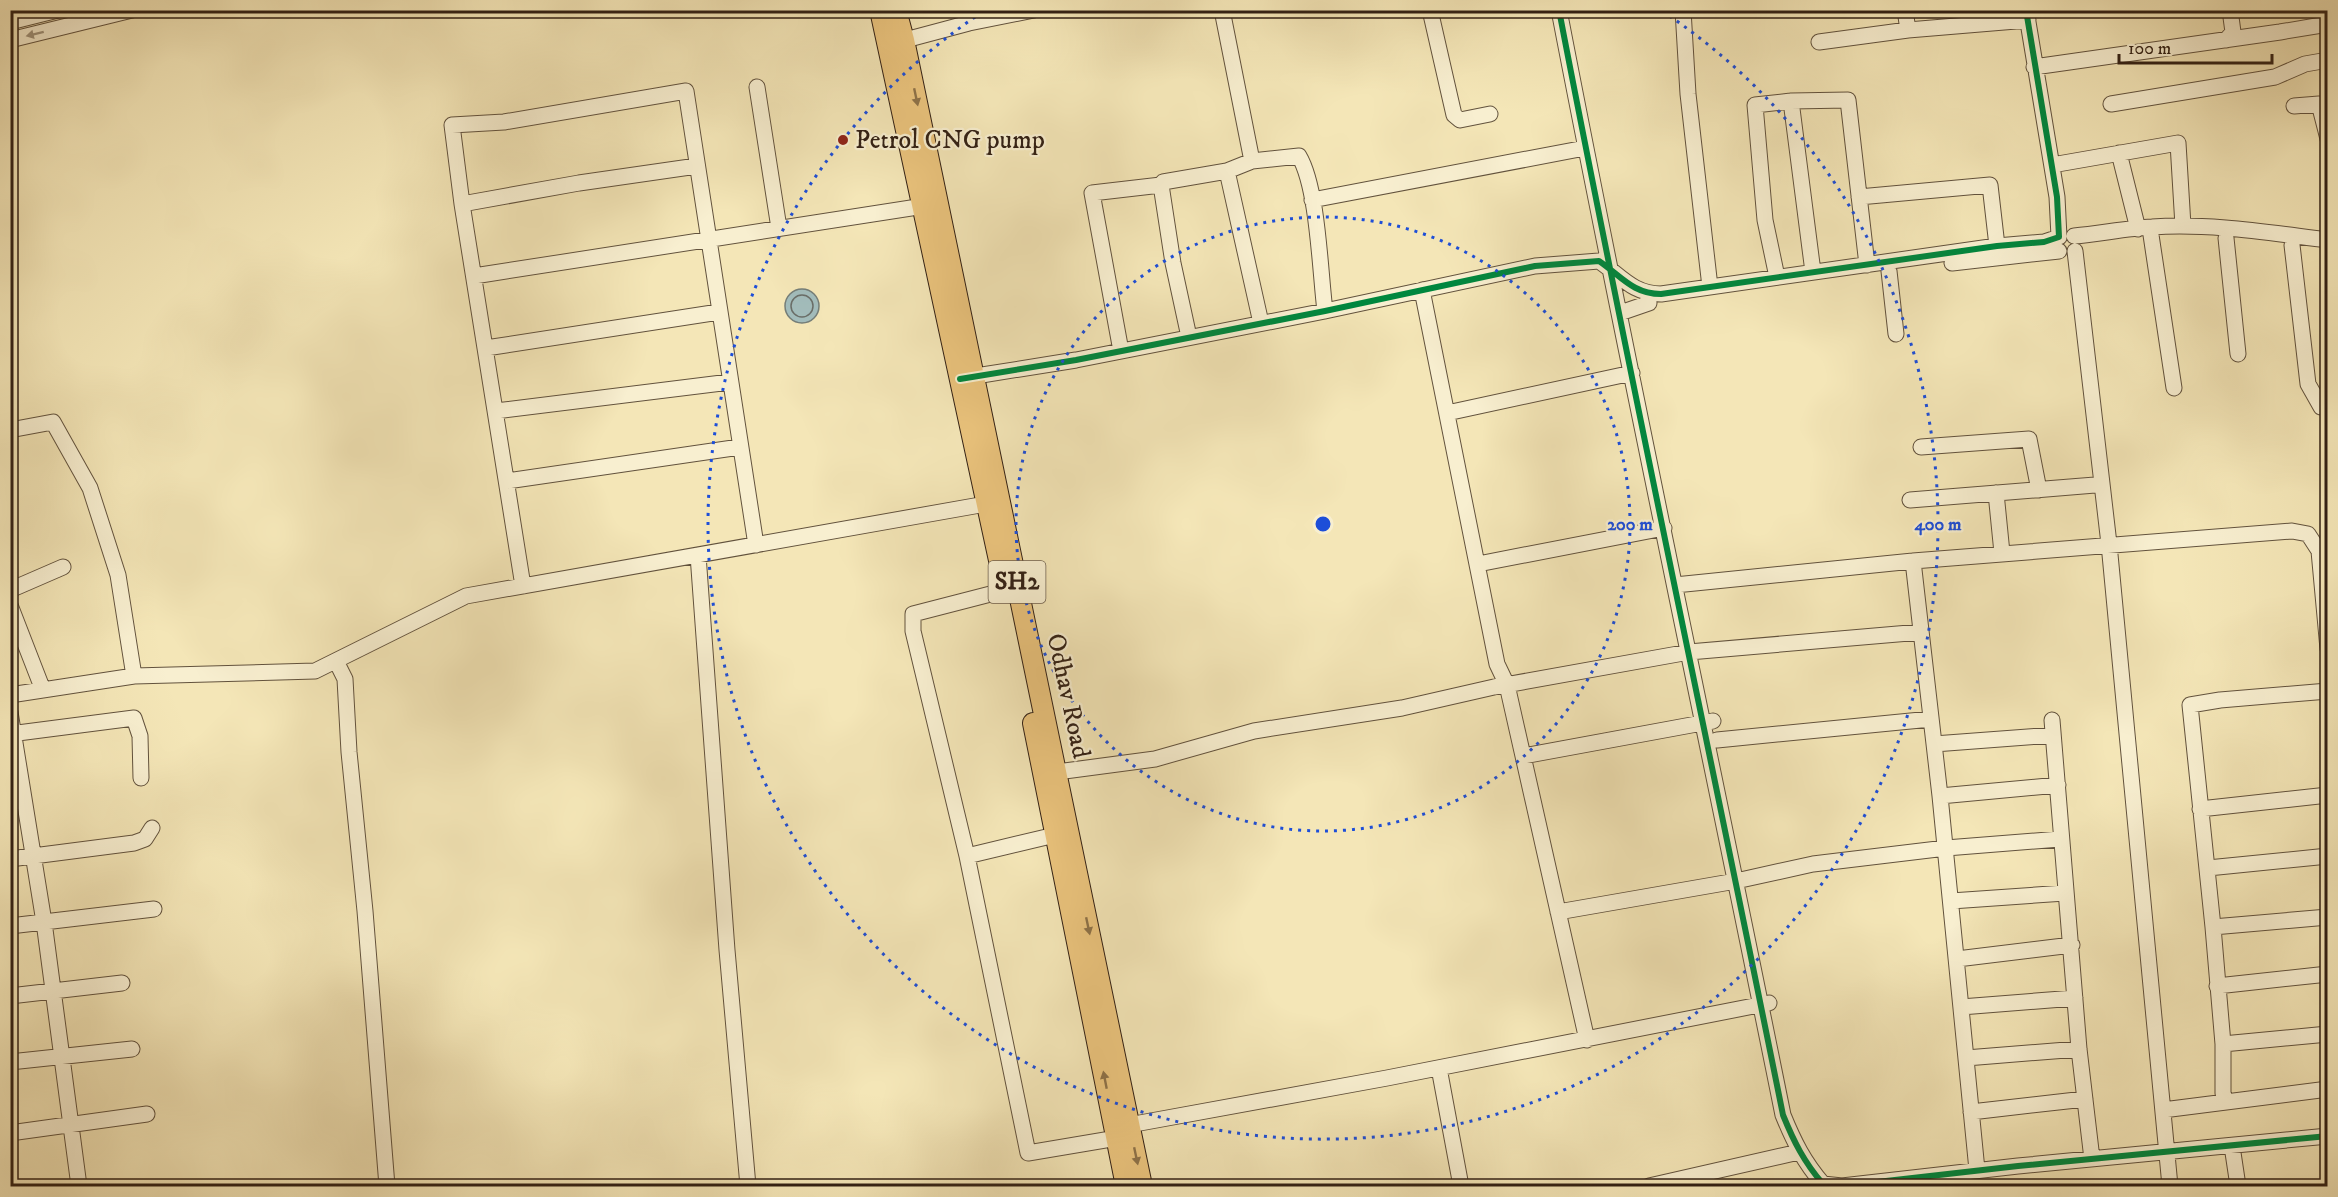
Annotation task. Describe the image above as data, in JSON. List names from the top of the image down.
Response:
{
  "streets": {
    "main road": ["SH2", "Odhav Road"]
  },
  "places": ["Petrol CNG pump"],
  "scale_bar": "100 m",
  "rings": ["200 m", "400 m"]
}
